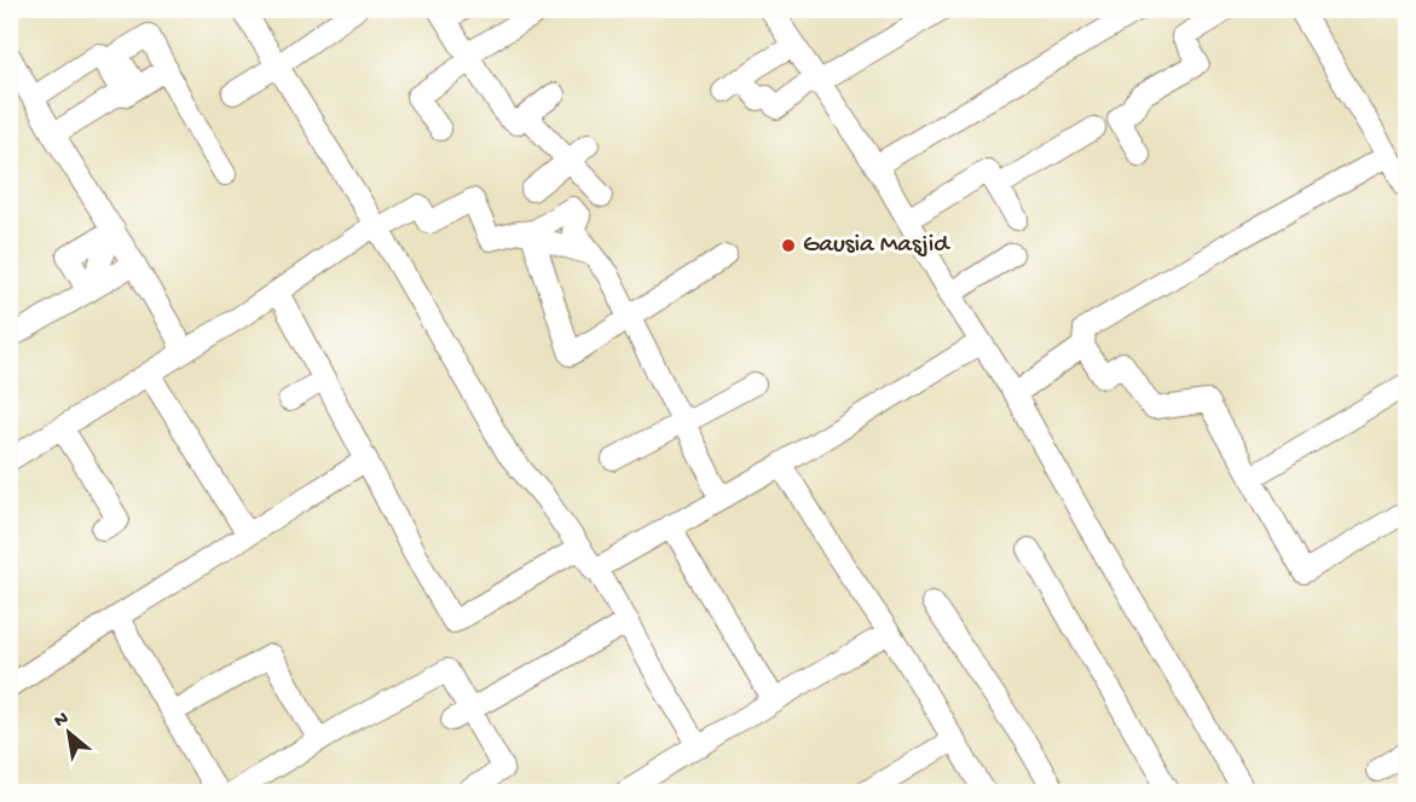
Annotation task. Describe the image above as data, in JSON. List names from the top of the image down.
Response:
{
  "places": ["Gausia Masjid"],
  "north": "top left"
}
